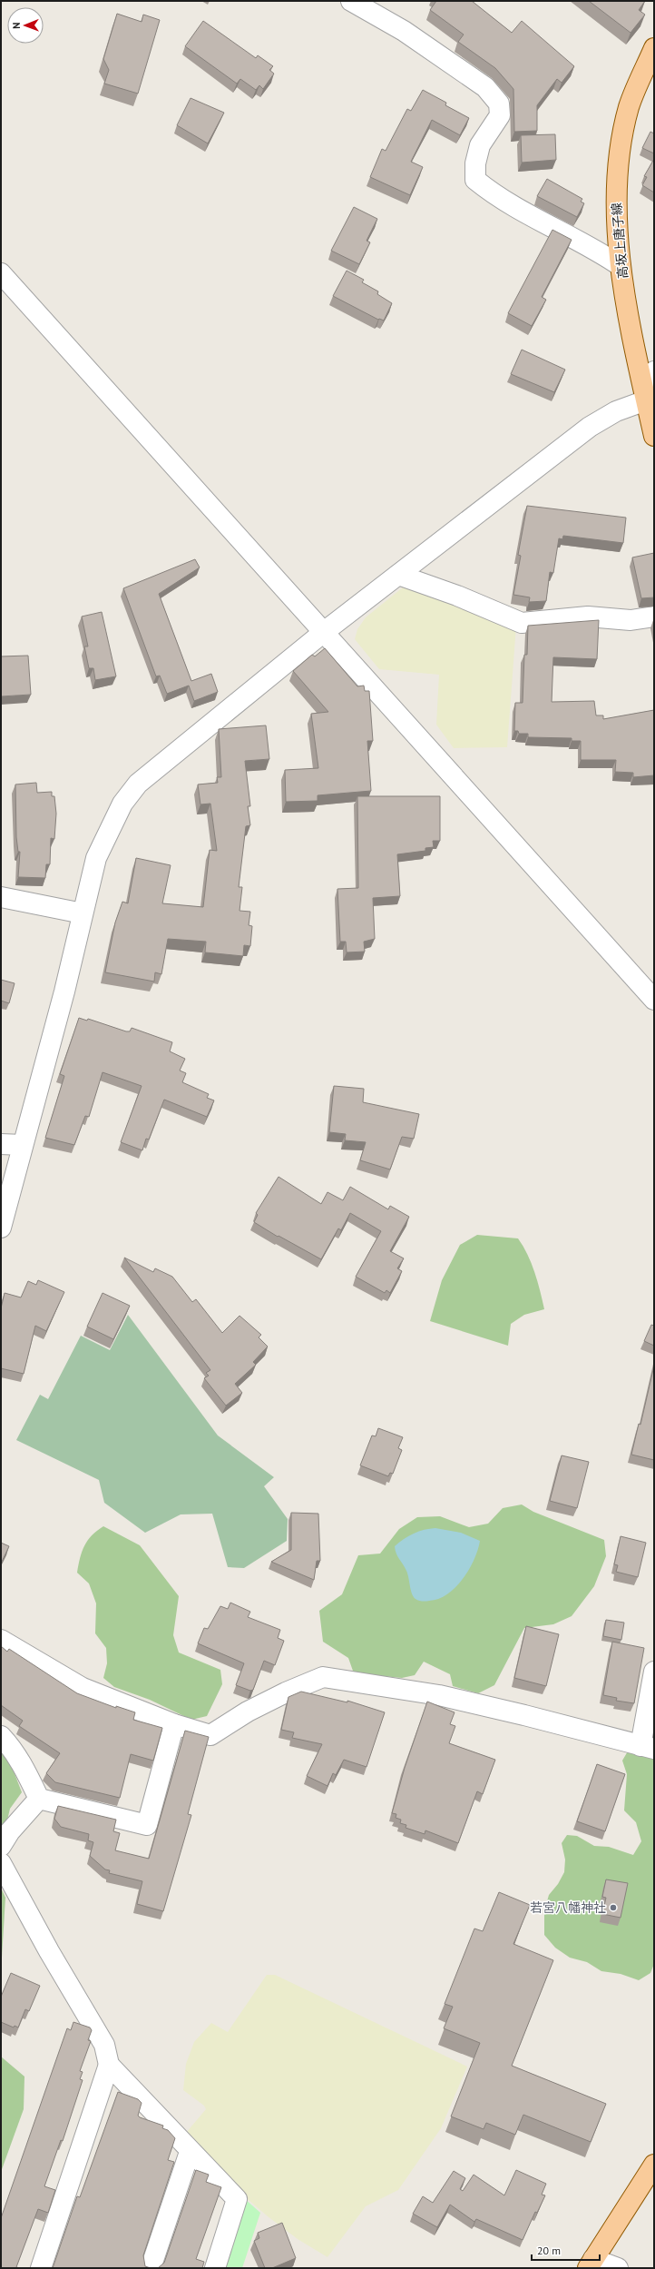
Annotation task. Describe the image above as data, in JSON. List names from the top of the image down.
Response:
{
  "streets": {
    "main road": ["高坂上唐子線"]
  },
  "places": ["若宮八幡神社"],
  "scale_bar": "20 m",
  "north": "left"
}
